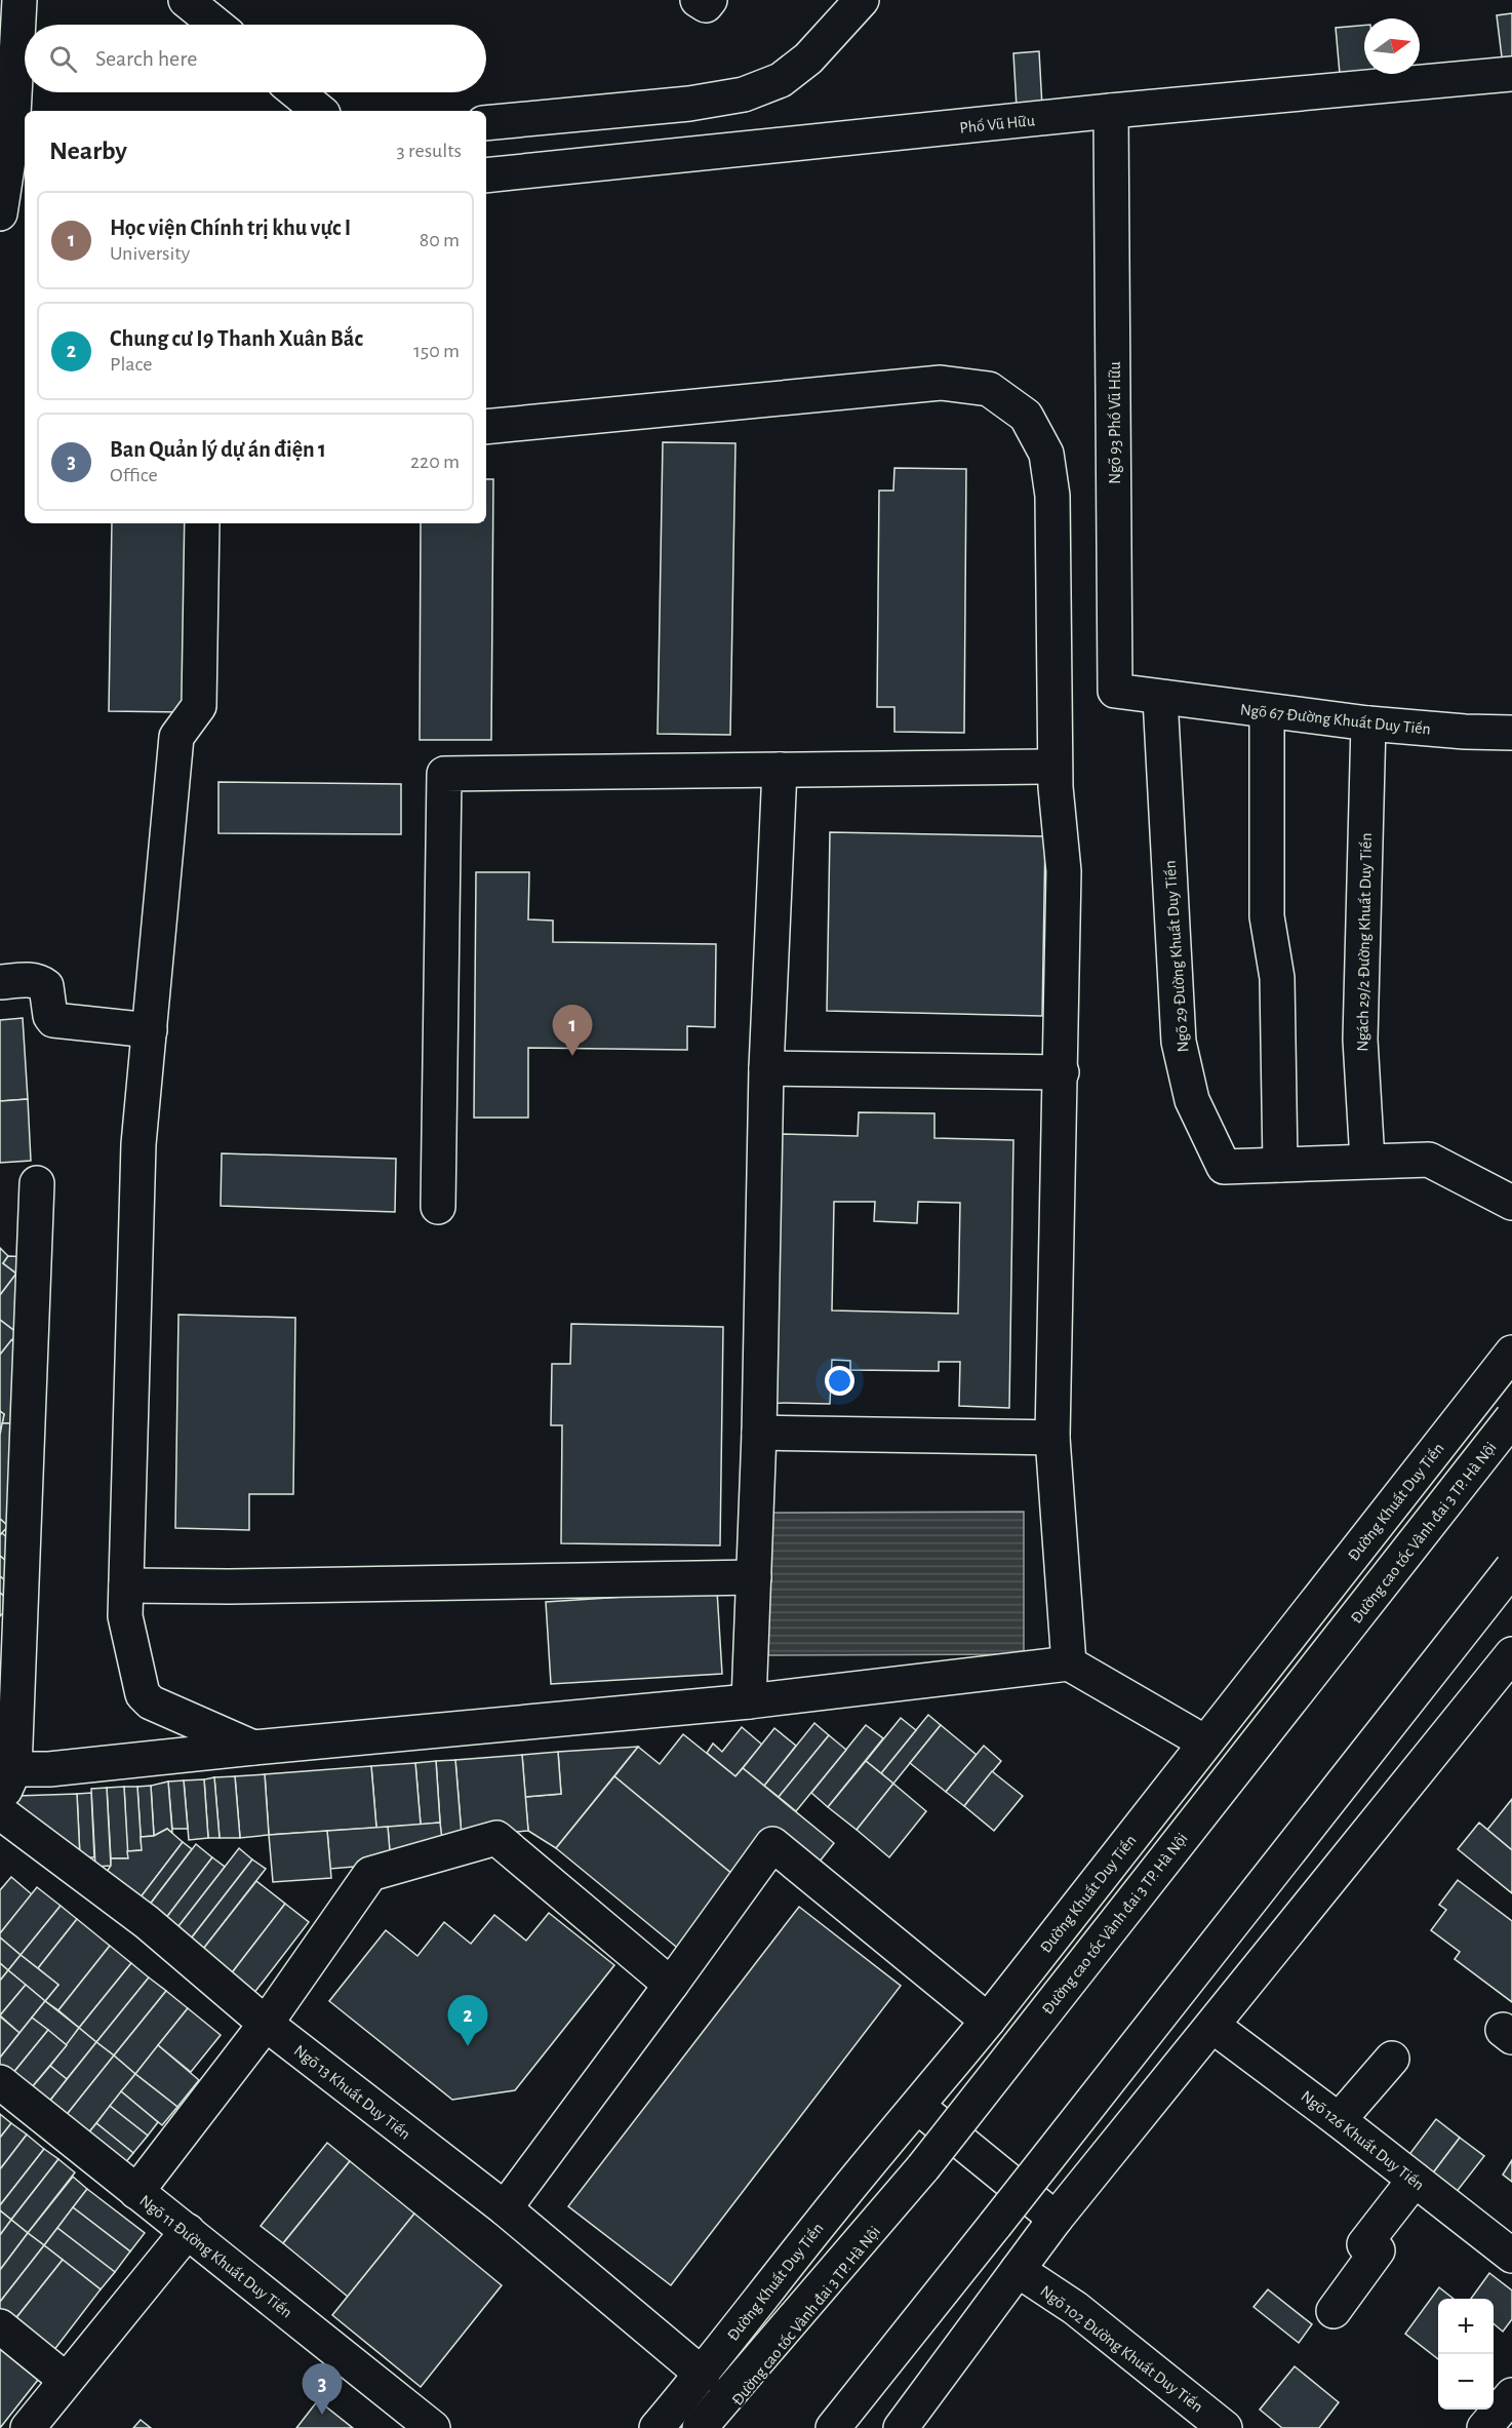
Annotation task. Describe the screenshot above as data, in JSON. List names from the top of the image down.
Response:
{
  "streets": {
    "main road": [
      "Phố Vũ Hữu",
      "Ngõ 93 Phố Vũ Hữu",
      "Ngõ 67 Đường Khuất Duy Tiến",
      "Ngách 29/2 Đường Khuất Duy Tiến",
      "Ngõ 29 Đường Khuất Duy Tiến",
      "Đường Khuất Duy Tiến",
      "Đường cao tốc Vành đai 3 TP. Hà Nội",
      "Ngõ 13 Khuất Duy Tiến",
      "Ngõ 126 Khuất Duy Tiến",
      "Ngõ 11 Đường Khuất Duy Tiến",
      "Ngõ 102 Đường Khuất Duy Tiến"
    ]
  },
  "crossings": [
    ["Phố Vũ Hữu", "Ngõ 93 Phố Vũ Hữu"],
    ["Ngõ 93 Phố Vũ Hữu", "Ngõ 67 Đường Khuất Duy Tiến"],
    ["Ngõ 93 Phố Vũ Hữu", "Ngõ 29 Đường Khuất Duy Tiến"],
    ["Ngõ 67 Đường Khuất Duy Tiến", "Ngách 29/2 Đường Khuất Duy Tiến"],
    ["Ngõ 67 Đường Khuất Duy Tiến", "Ngõ 29 Đường Khuất Duy Tiến"],
    ["Ngách 29/2 Đường Khuất Duy Tiến", "Ngõ 29 Đường Khuất Duy Tiến"],
    ["Đường Khuất Duy Tiến", "Ngõ 13 Khuất Duy Tiến"]
  ],
  "north": "right",
  "page": {
    "search": "Search here",
    "heading": ["Nearby", "3 results"],
    "list": [
      {
        "mark": "1",
        "name": "Học viện Chính trị khu vực I",
        "note": "University",
        "value": "80 m"
      },
      {
        "mark": "2",
        "name": "Chung cư I9 Thanh Xuân Bắc",
        "note": "Place",
        "value": "150 m"
      },
      {
        "mark": "3",
        "name": "Ban Quản lý dự án điện 1",
        "note": "Office",
        "value": "220 m"
      }
    ],
    "pins": ["1", "2", "3"],
    "map_buttons": ["+", "−"]
  }
}
